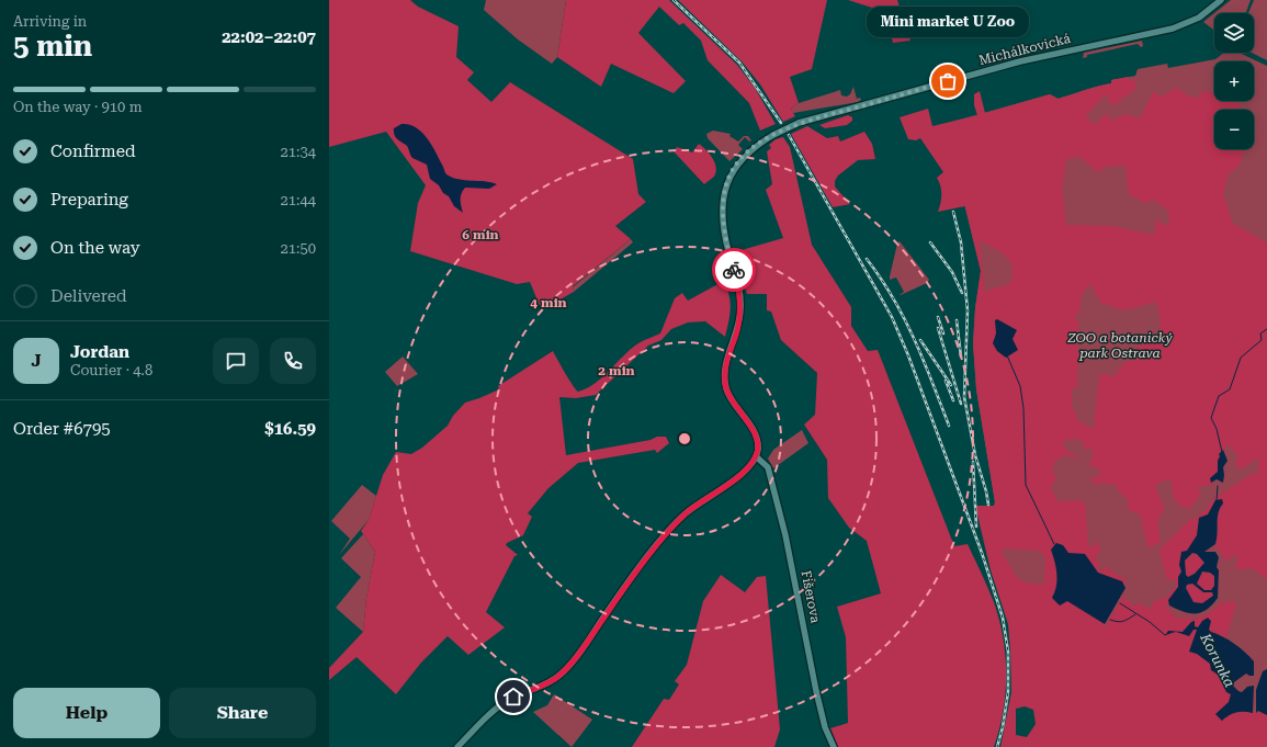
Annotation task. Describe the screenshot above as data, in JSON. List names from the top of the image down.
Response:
{
  "streets": {
    "street": ["Michálkovická", "Fišerova"]
  },
  "crossings": [
    ["Michálkovická", "Fišerova"]
  ],
  "water": ["Korunka"],
  "parks": ["ZOO a botanický park Ostrava"],
  "places": ["Mini market U Zoo"],
  "page": {
    "heading": ["5 min", "Arriving in", "22:02–22:07"],
    "panel": [
      "Jordan",
      "Courier · 4.8",
      "Order #6795",
      "$16.59"
    ],
    "bubble": "Mini market U Zoo",
    "map_buttons": ["+", "−"],
    "bar": "On the way · 910 m",
    "list": [
      ["Confirmed", "21:34"],
      ["Preparing", "21:44"],
      ["On the way", "21:50"],
      "Delivered"
    ],
    "round": "J",
    "buttons": ["Help", "Share"]
  },
  "rings": ["6 min", "4 min", "2 min"]
}
